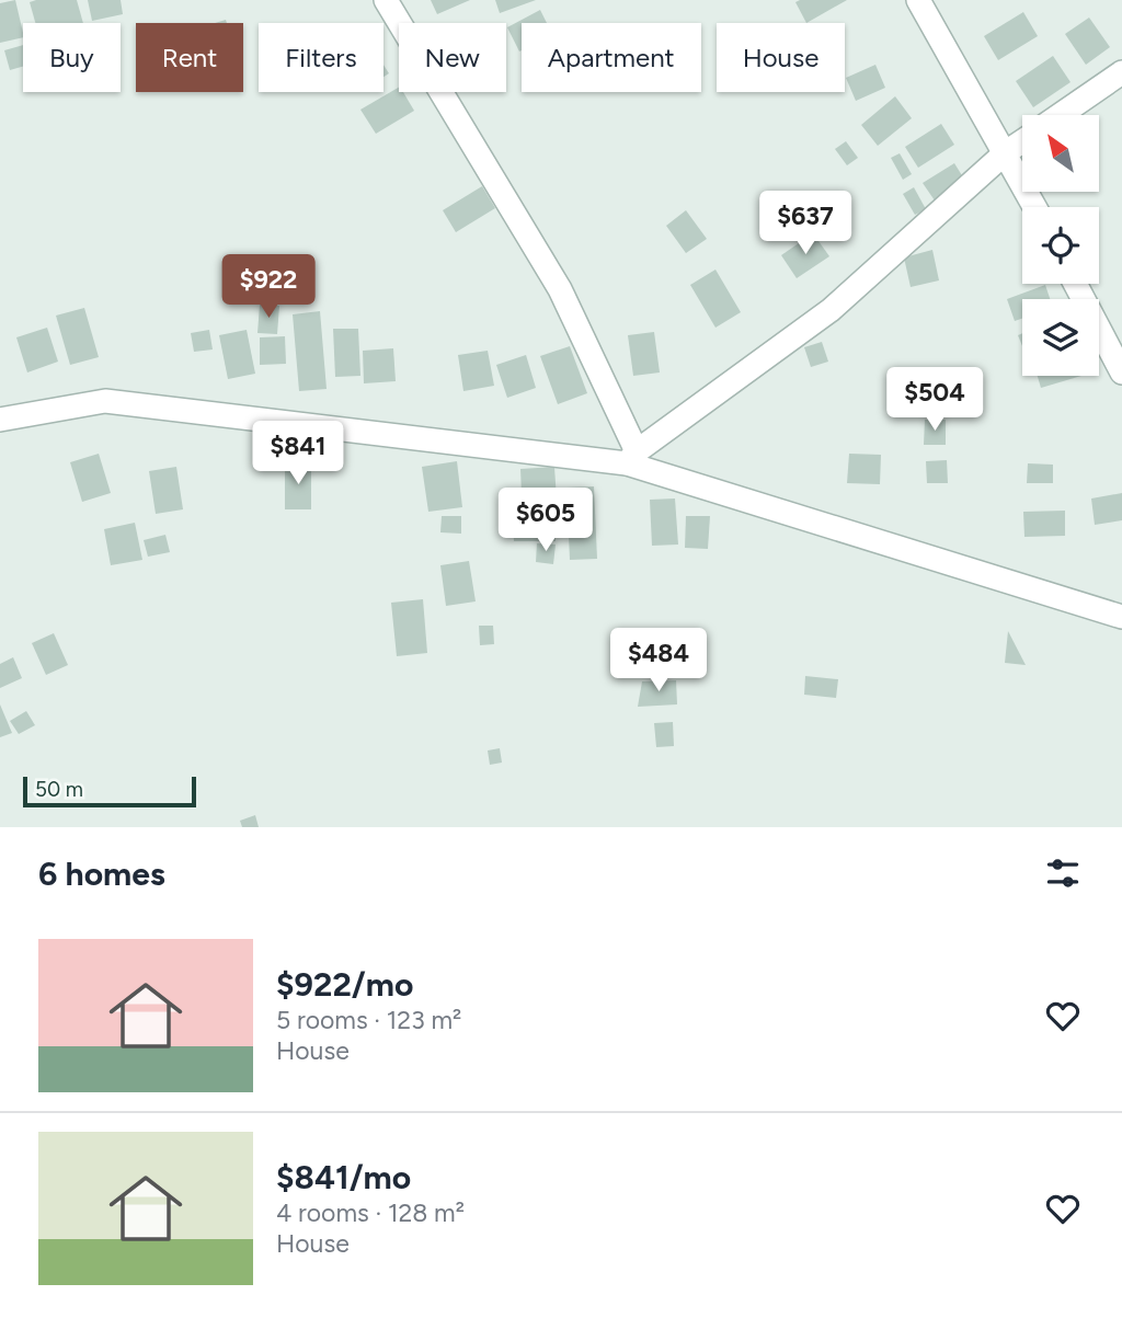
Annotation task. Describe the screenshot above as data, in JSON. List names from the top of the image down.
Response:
{
  "scale_bar": "50 m",
  "north": "top left",
  "page": {
    "chip": [
      "Buy",
      "Rent",
      "Filters",
      "New",
      "Apartment",
      "House"
    ],
    "price": [
      "$637",
      "$922",
      "$504",
      "$841",
      "$605",
      "$484"
    ],
    "scale": "50 m",
    "heading": "6 homes",
    "list": [
      {
        "name": "$922/mo",
        "note": "5 rooms · 123 m² · House"
      },
      {
        "name": "$841/mo",
        "note": "4 rooms · 128 m² · House"
      }
    ]
  }
}
